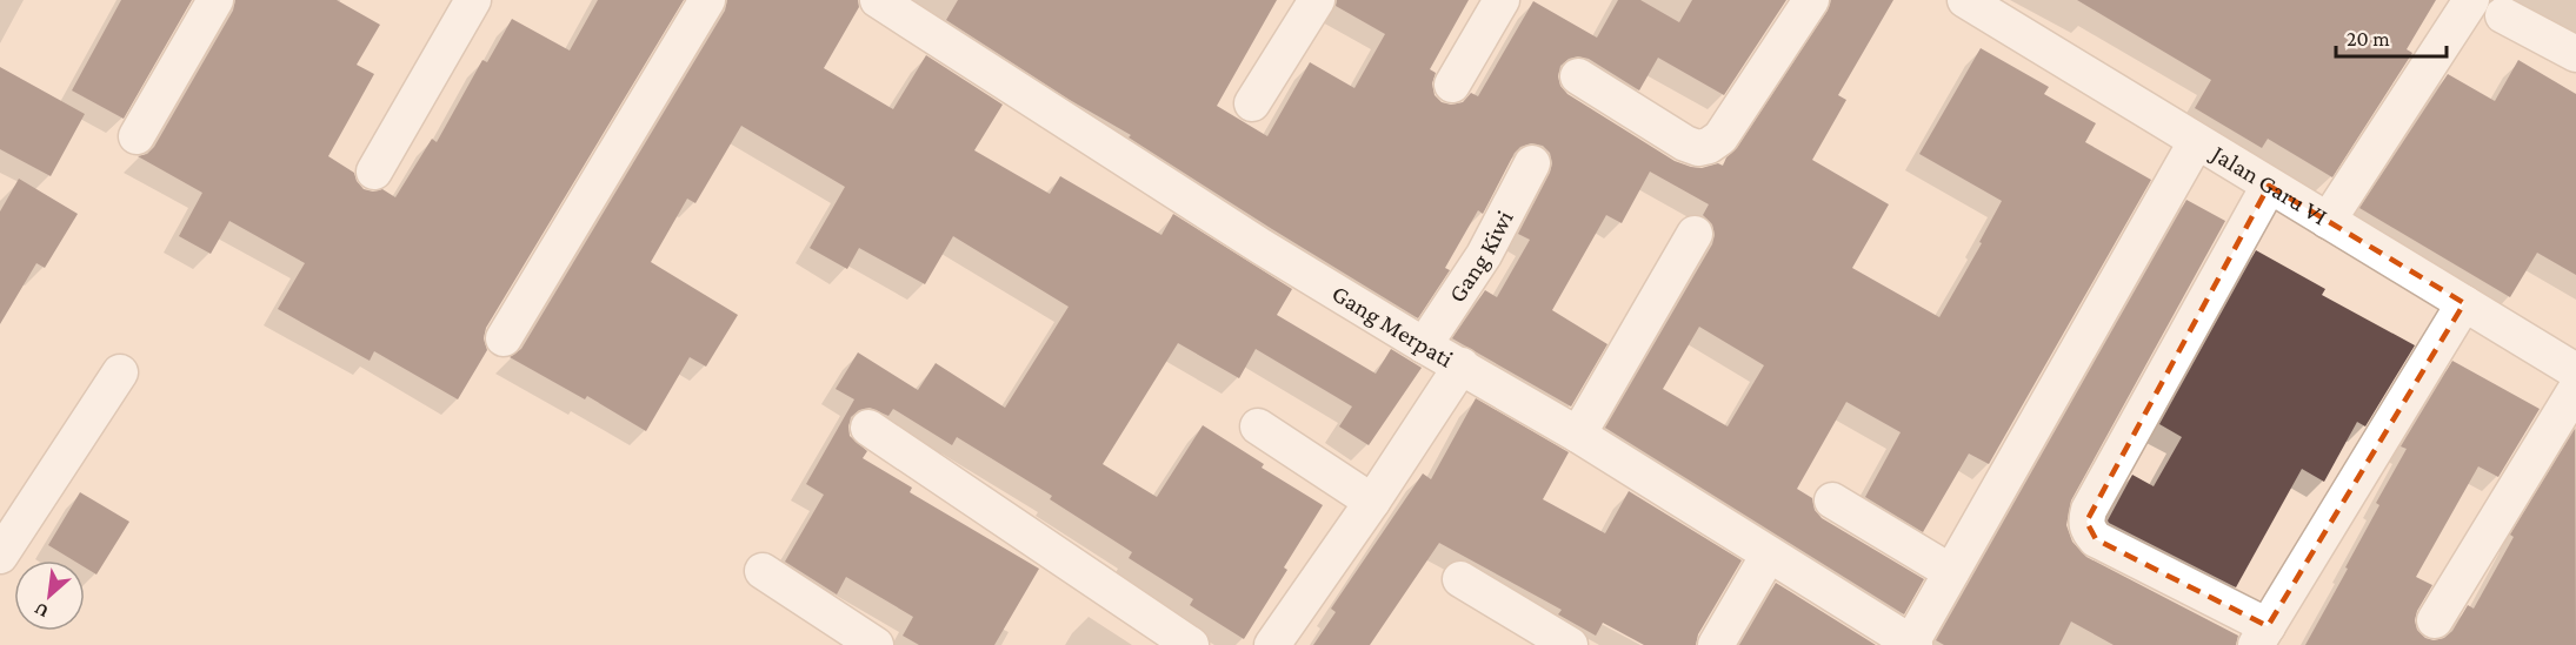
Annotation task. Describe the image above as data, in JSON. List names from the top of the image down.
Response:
{
  "streets": {
    "street": ["Jalan Garu VI", "Gang Kiwi", "Gang Merpati"]
  },
  "crossings": [
    ["Gang Kiwi", "Gang Merpati"]
  ],
  "scale_bar": "20 m",
  "north": "bottom left"
}
